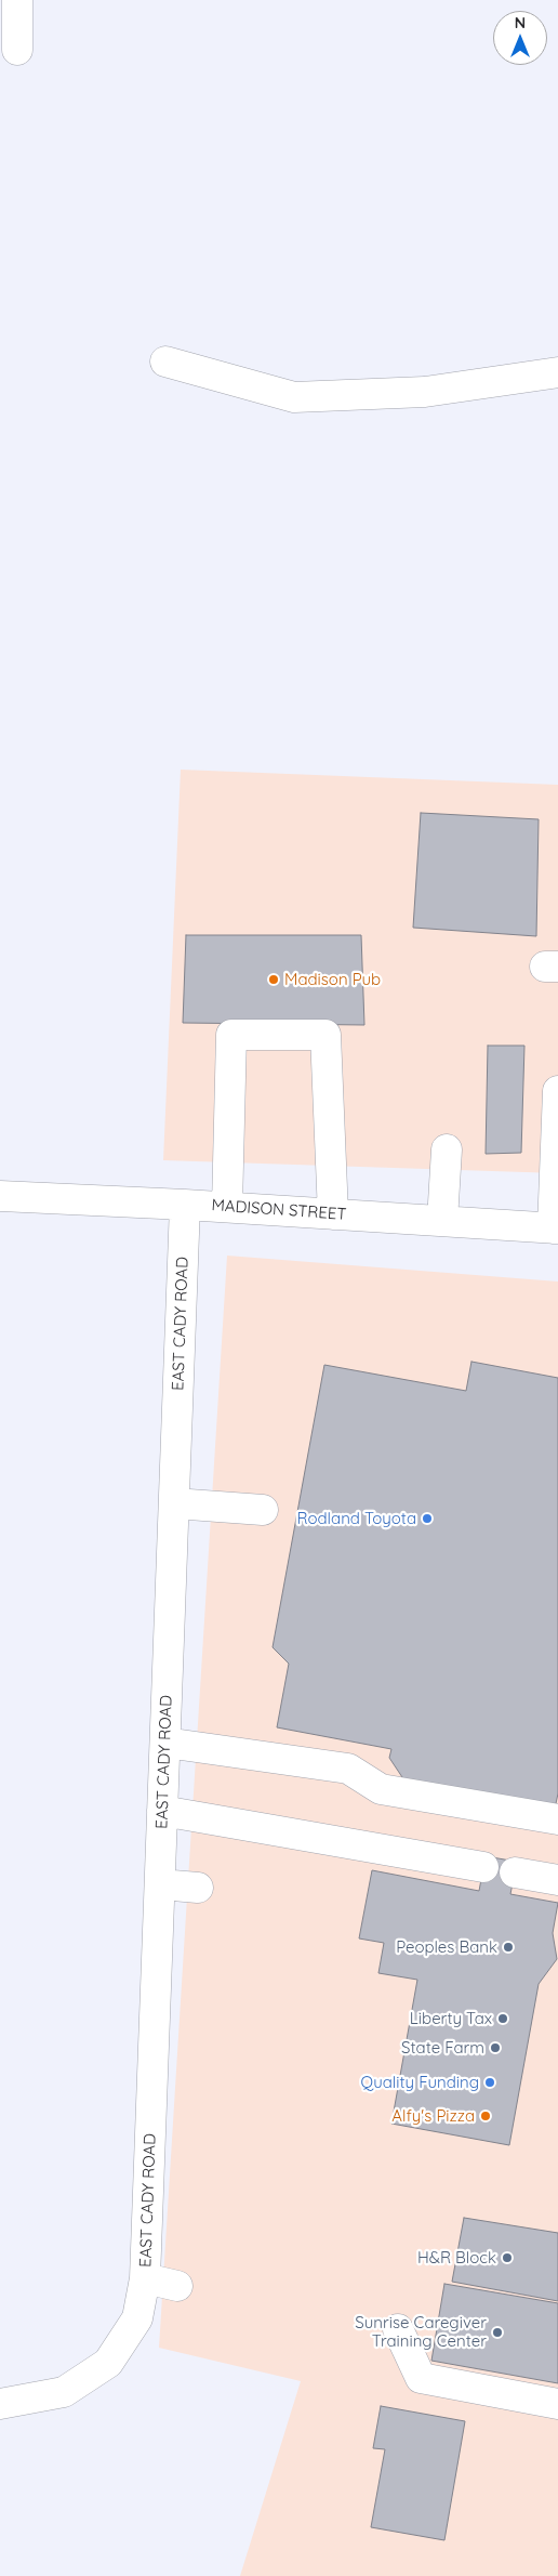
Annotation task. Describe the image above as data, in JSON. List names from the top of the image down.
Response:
{
  "streets": {
    "street": ["MADISON STREET", "EAST CADY ROAD"]
  },
  "crossings": [
    ["MADISON STREET", "EAST CADY ROAD"]
  ],
  "places": [
    "Madison Pub",
    "Rodland Toyota",
    "Peoples Bank",
    "Liberty Tax",
    "State Farm",
    "Quality Funding",
    "Alfy's Pizza",
    "H&R Block",
    "Sunrise Caregiver Training Center"
  ],
  "north": "top"
}
